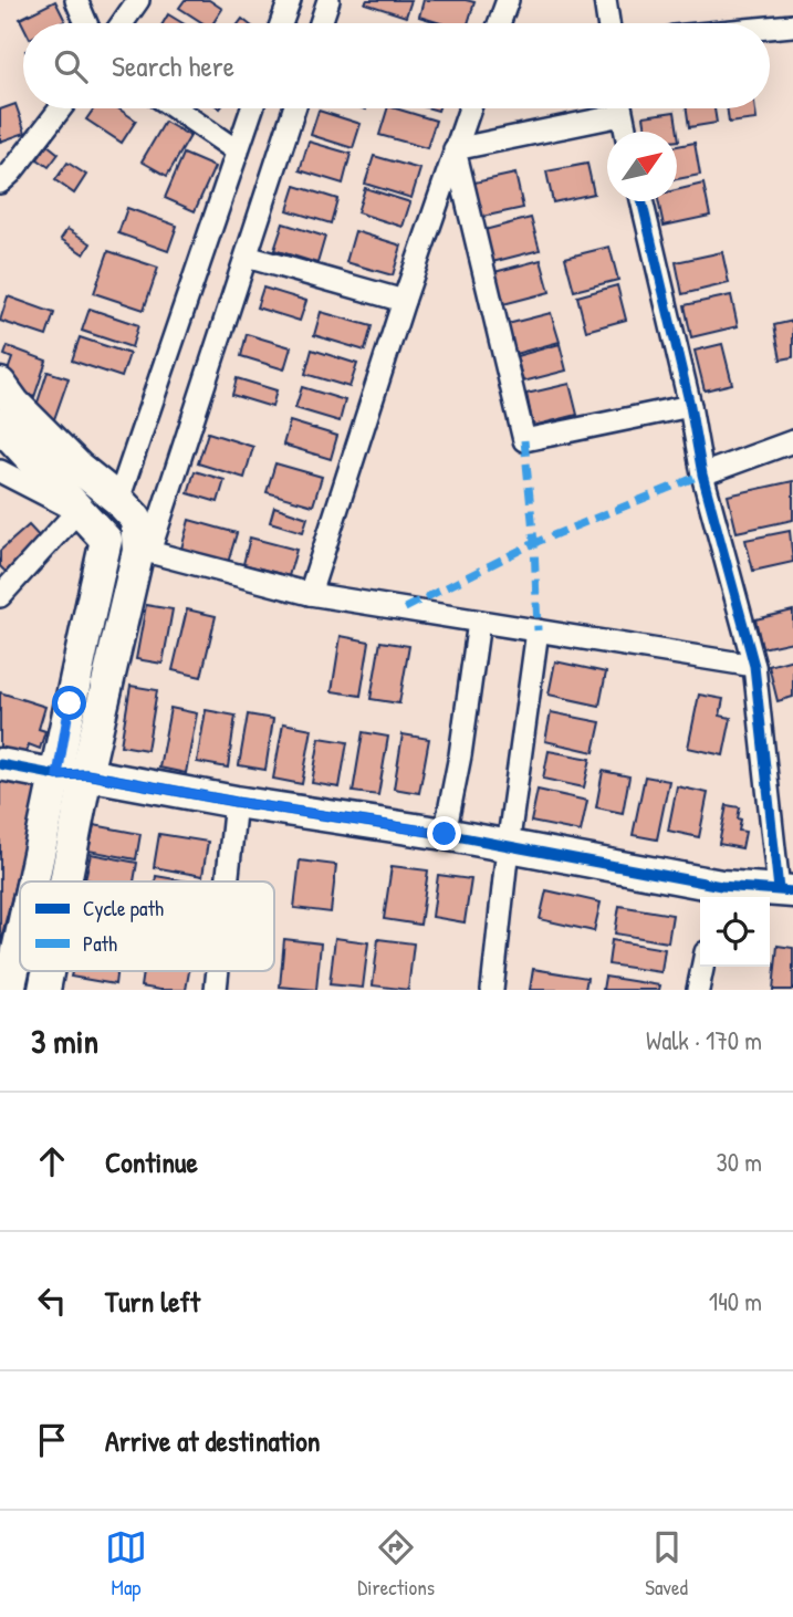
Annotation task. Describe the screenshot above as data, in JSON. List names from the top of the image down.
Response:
{
  "legend": ["Cycle path", "Path"],
  "north": "top right",
  "page": {
    "search": "Search here",
    "heading": ["3 min", "Walk · 170 m"],
    "list": [
      ["Continue", "30 m"],
      ["Turn left", "140 m"],
      "Arrive at destination"
    ],
    "nav": ["Map", "Directions", "Saved"]
  }
}
